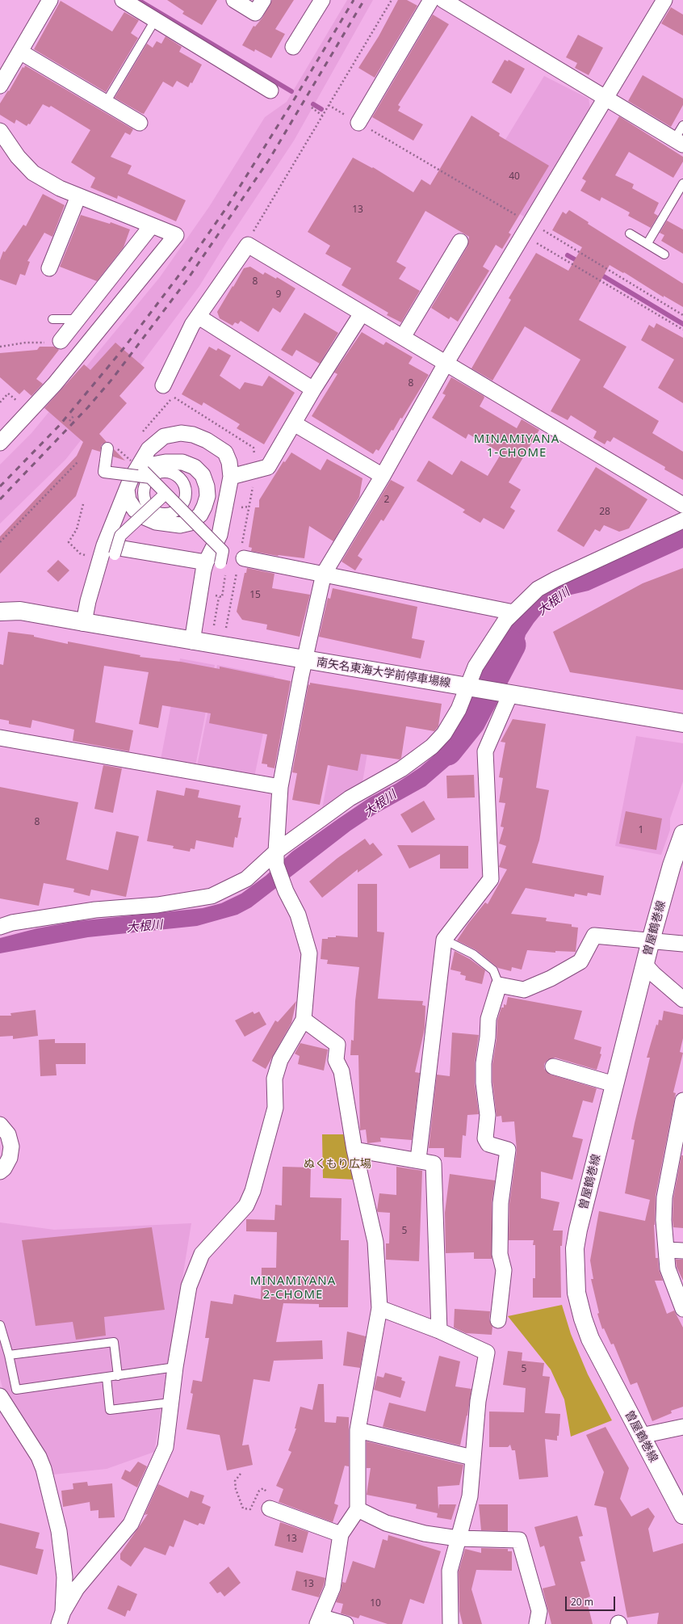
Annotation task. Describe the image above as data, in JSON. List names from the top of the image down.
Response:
{
  "streets": {
    "main road": ["南矢名東海大学前停車場線", "曽屋鶴巻線"]
  },
  "districts": ["MINAMIYANA 1-CHOME", "MINAMIYANA 2-CHOME"],
  "water": ["大根川"],
  "parks": ["ぬくもり広場"],
  "house_numbers": [
    "40",
    "13",
    "8",
    "9",
    "8",
    "2",
    "28",
    "15",
    "8",
    "1",
    "5",
    "5",
    "13",
    "13",
    "10"
  ],
  "scale_bar": "20 m"
}
